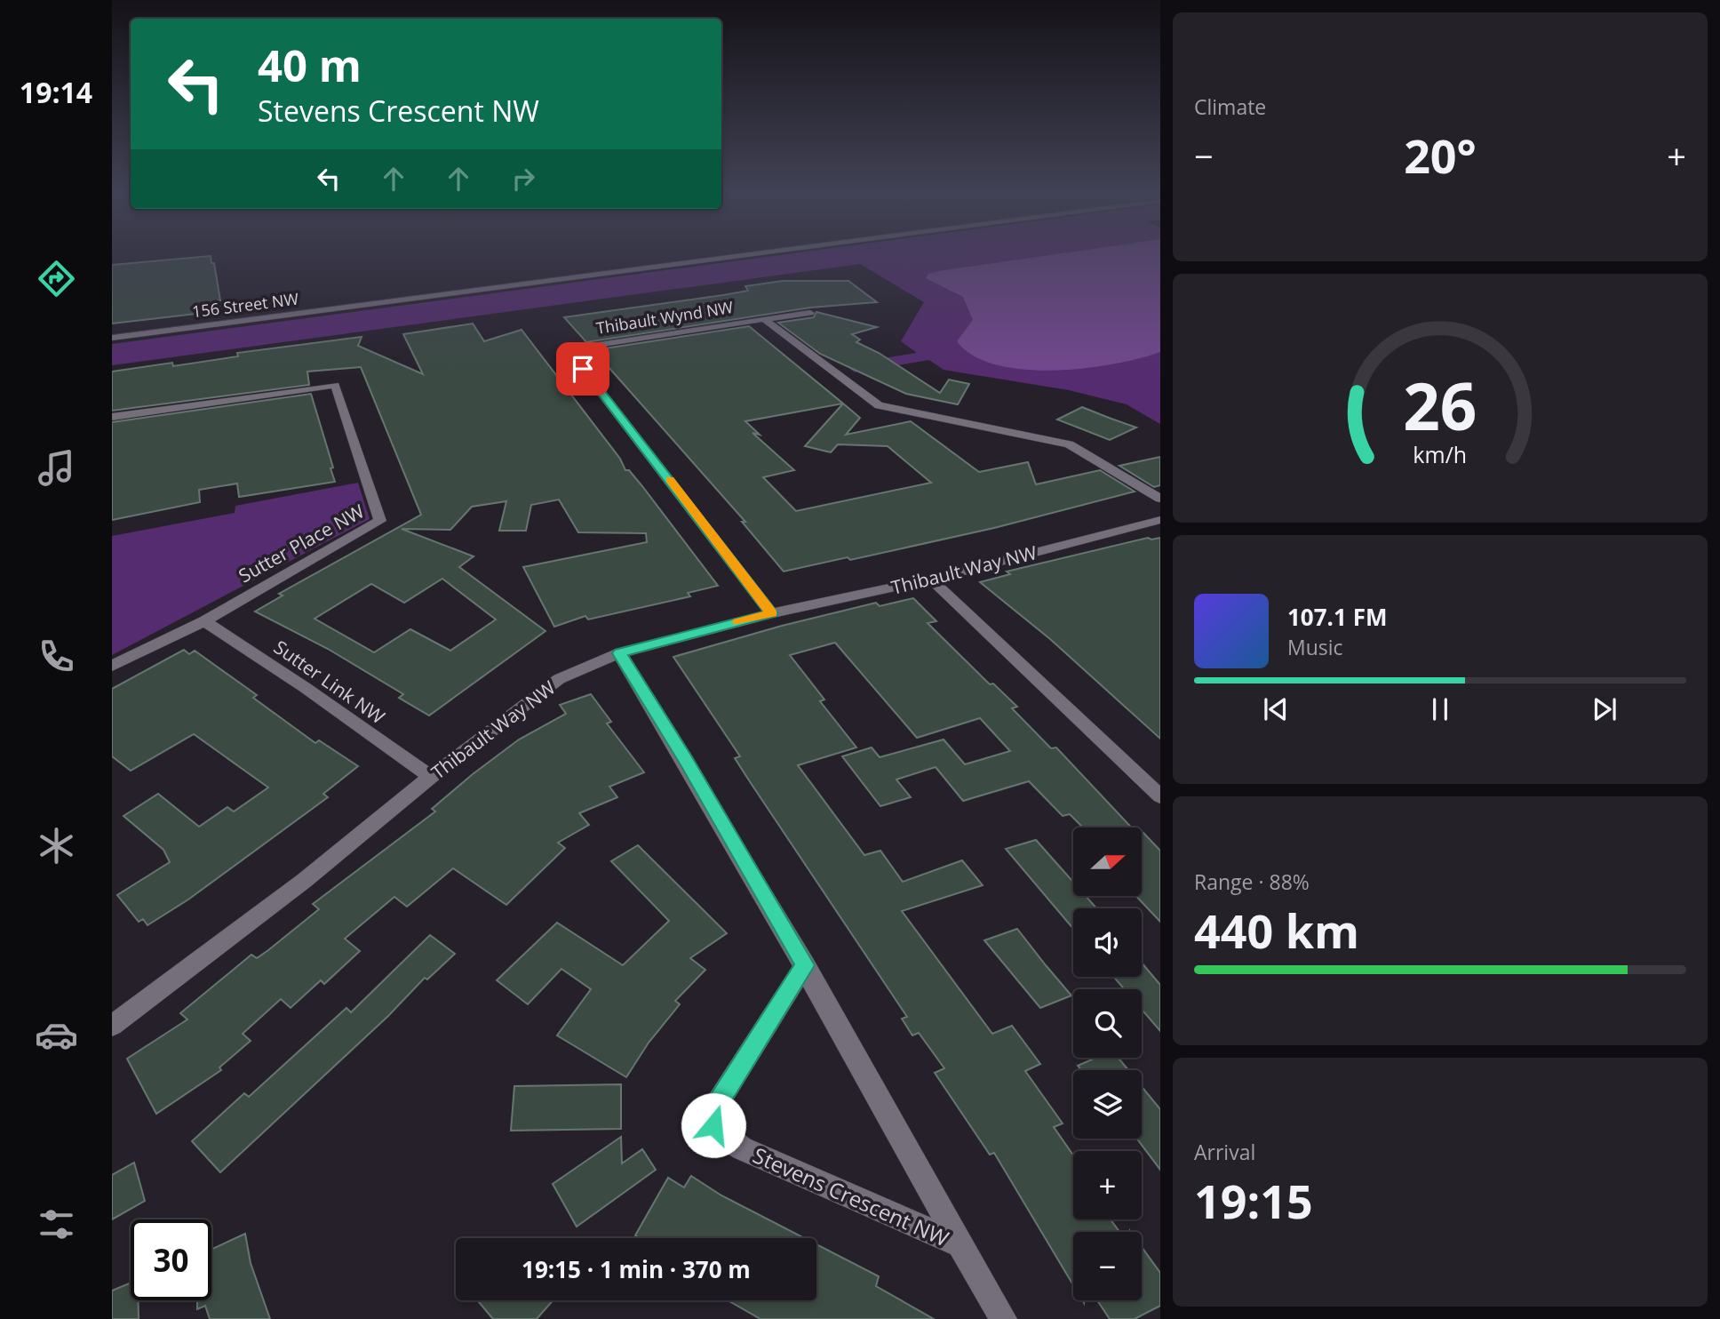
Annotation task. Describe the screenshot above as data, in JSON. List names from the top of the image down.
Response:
{
  "streets": {
    "street": [
      "156 Street NW",
      "Thibault Wynd NW",
      "Sutter Place NW",
      "Thibault Way NW",
      "Sutter Link NW",
      "Stevens Crescent NW"
    ]
  },
  "crossings": [
    ["Thibault Wynd NW", "Thibault Way NW"],
    ["Sutter Place NW", "Sutter Link NW"],
    ["Thibault Way NW", "Sutter Link NW"],
    ["Thibault Way NW", "Stevens Crescent NW"]
  ],
  "north": "right",
  "page": {
    "tabs": "19:14",
    "tile": [
      "Climate",
      ["Range · 88%", "440 km"],
      ["Arrival", "19:15"]
    ],
    "turn": ["40 m", "Stevens Crescent NW"],
    "heat": ["−", "20°", "+"],
    "song": ["107.1 FM", "Music"],
    "map_buttons": ["+", "−"],
    "limit": "30",
    "trip": "19:15 · 1 min · 370 m",
    "gauge": ["26", "km/h"]
  }
}
